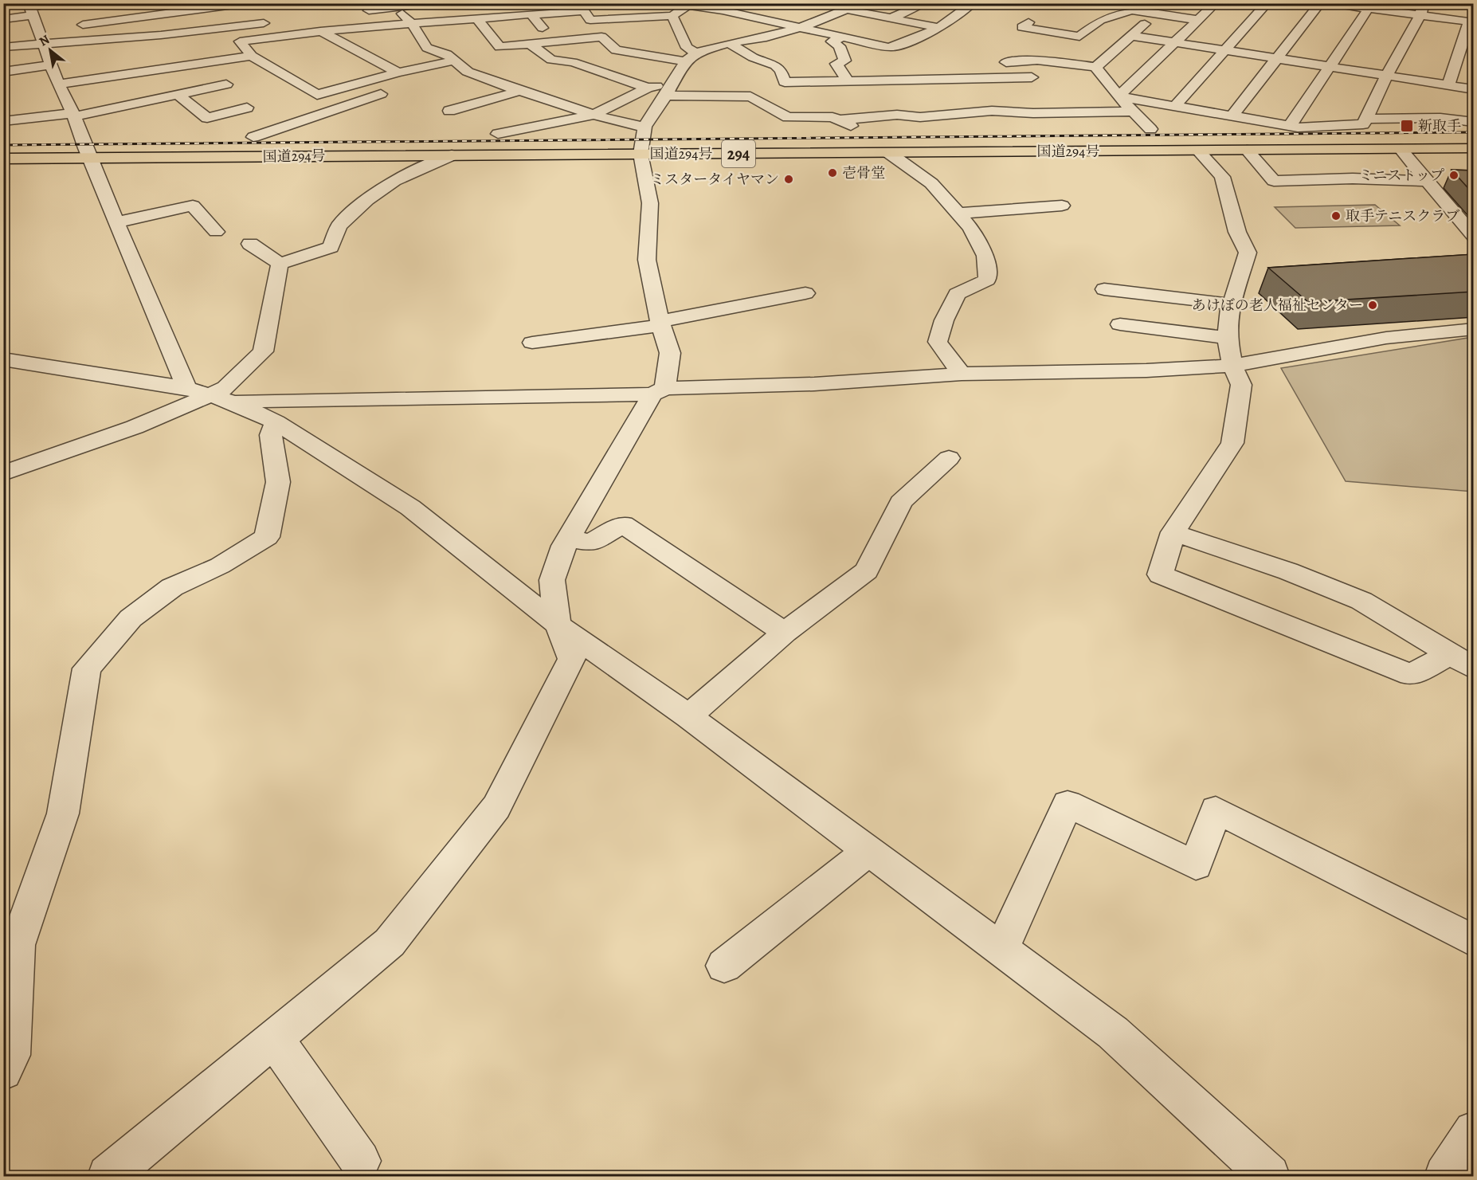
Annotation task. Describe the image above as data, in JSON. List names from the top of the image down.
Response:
{
  "streets": {
    "highway": ["国道294号", "294"]
  },
  "places": {
    "transit": ["新取手"],
    "other": [
      "壱骨堂",
      "ミニストップ",
      "ミスタータイヤマン",
      "取手テニスクラブ",
      "あけぼの老人福祉センター"
    ]
  },
  "north": "top left"
}
